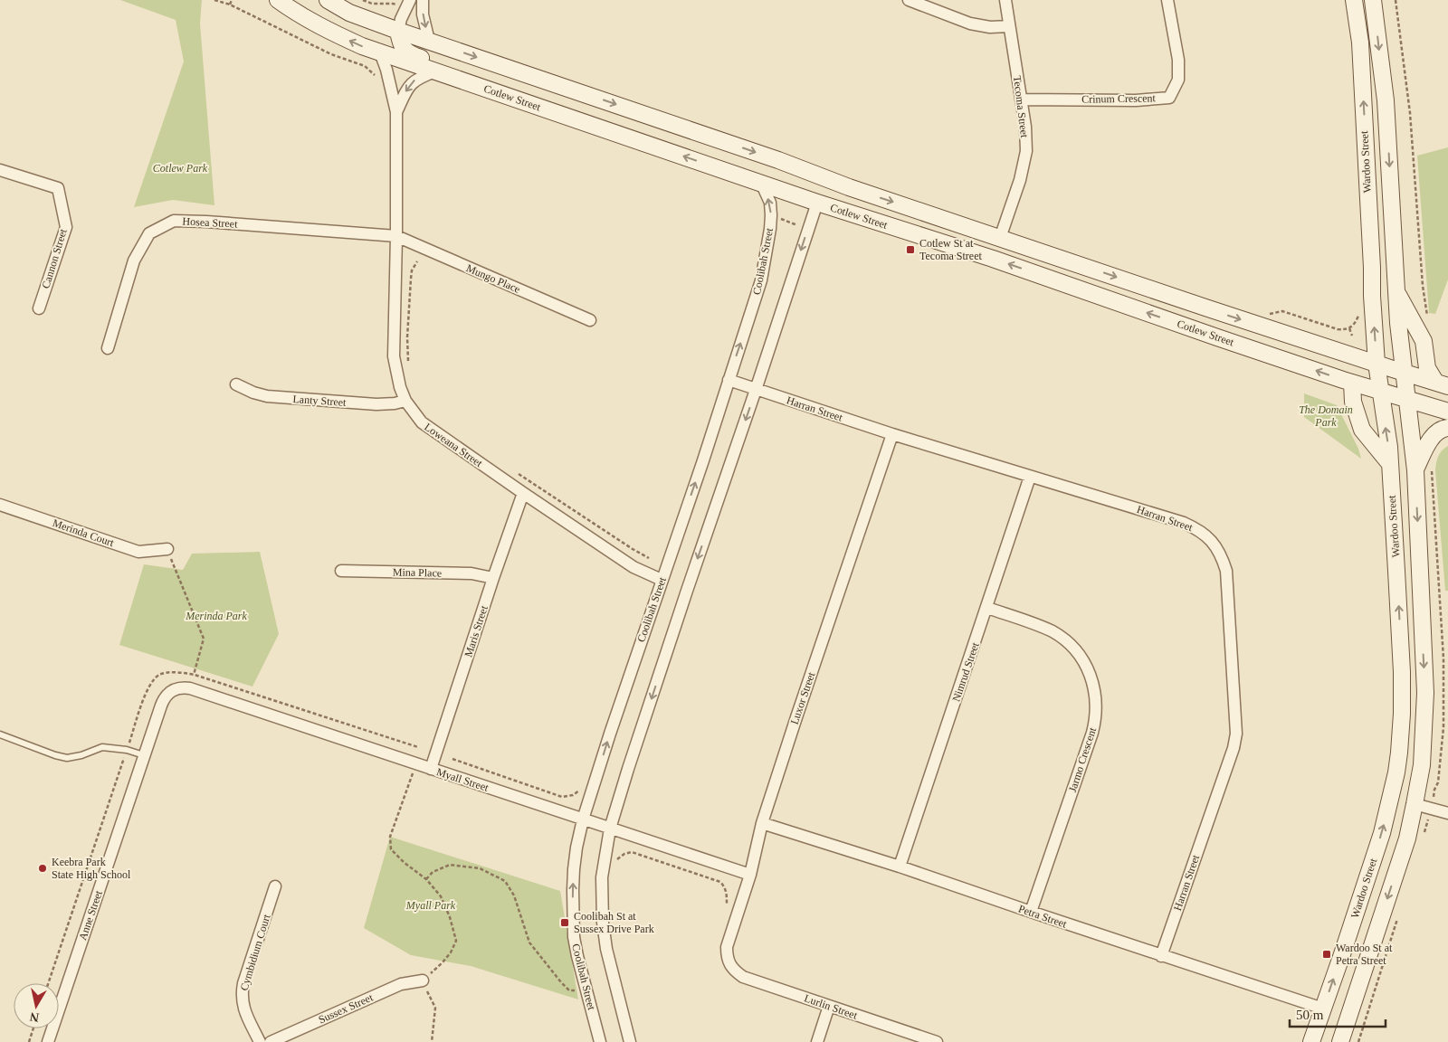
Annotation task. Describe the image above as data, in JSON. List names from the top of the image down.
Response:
{
  "streets": {
    "main road": ["Cotlew Street", "Wardoo Street"],
    "street": [
      "Crinum Crescent",
      "Tecoma Street",
      "Hosea Street",
      "Cannon Street",
      "Coolibah Street",
      "Mungo Place",
      "Lanty Street",
      "Harran Street",
      "Loweana Street",
      "Merinda Court",
      "Mina Place",
      "Maris Street",
      "Nimrud Street",
      "Luxor Street",
      "Jarmo Crescent",
      "Myall Street",
      "Anne Street",
      "Petra Street",
      "Cymbidium Court",
      "Lurlin Street",
      "Sussex Street"
    ]
  },
  "crossings": [
    ["Cotlew Street", "Wardoo Street"],
    ["Cotlew Street", "Coolibah Street"],
    ["Cotlew Street", "Loweana Street"],
    ["Crinum Crescent", "Tecoma Street"],
    ["Wardoo Street", "Petra Street"],
    ["Hosea Street", "Mungo Place"],
    ["Hosea Street", "Loweana Street"],
    ["Coolibah Street", "Harran Street"],
    ["Coolibah Street", "Loweana Street"],
    ["Coolibah Street", "Myall Street"],
    ["Mungo Place", "Loweana Street"],
    ["Lanty Street", "Loweana Street"],
    ["Harran Street", "Nimrud Street"],
    ["Harran Street", "Luxor Street"],
    ["Harran Street", "Petra Street"],
    ["Loweana Street", "Maris Street"],
    ["Mina Place", "Maris Street"],
    ["Maris Street", "Myall Street"],
    ["Nimrud Street", "Jarmo Crescent"],
    ["Nimrud Street", "Petra Street"],
    ["Luxor Street", "Myall Street"],
    ["Luxor Street", "Petra Street"],
    ["Luxor Street", "Lurlin Street"],
    ["Jarmo Crescent", "Petra Street"],
    ["Myall Street", "Anne Street"]
  ],
  "parks": [
    "Cotlew Park",
    "The Domain Park",
    "Merinda Park",
    "Myall Park"
  ],
  "places": {
    "transit": ["Cotlew St at Tecoma Street", "Coolibah St at Sussex Drive Park", "Wardoo St at Petra Street"],
    "other": ["Keebra Park State High School"]
  },
  "scale_bar": "50 m",
  "north": "bottom"
}
